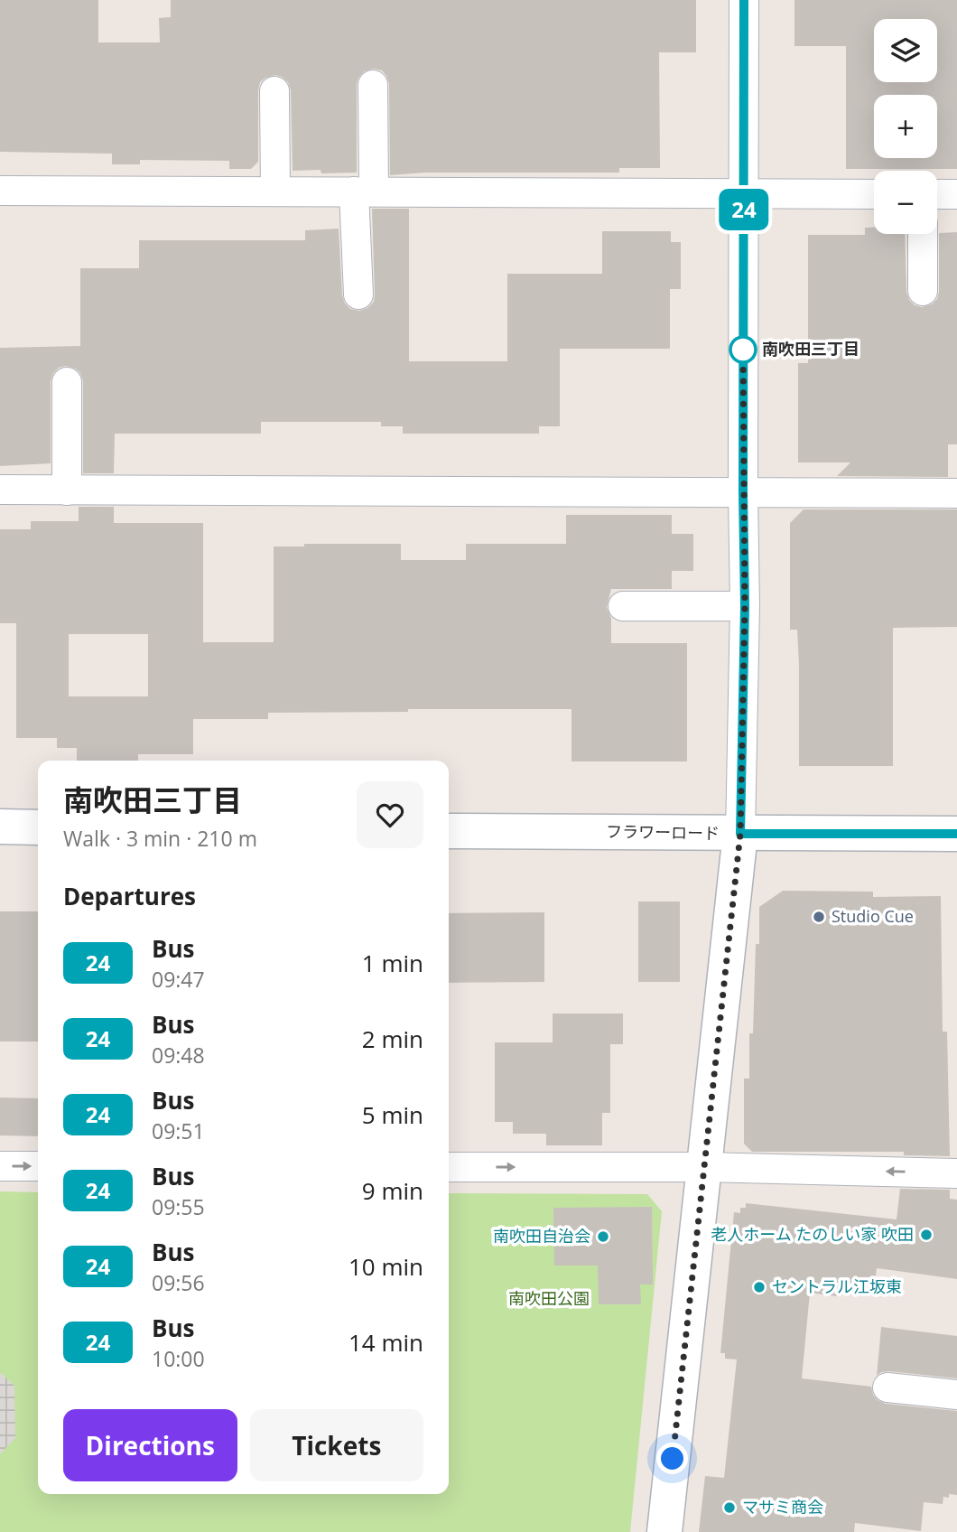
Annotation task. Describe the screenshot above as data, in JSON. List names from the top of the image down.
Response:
{
  "streets": {
    "street": ["フラワーロード"]
  },
  "parks": ["南吹田公園"],
  "places": [
    "南吹田三丁目",
    "Studio Cue",
    "老人ホーム たのしい家 吹田",
    "南吹田自治会",
    "セントラル江坂東",
    "マサミ商会"
  ],
  "lines": ["bus line 24"],
  "page": {
    "on_map": "24",
    "map_buttons": ["+", "−"],
    "heading": [
      ["南吹田三丁目", "Walk · 3 min · 210 m"],
      "Departures"
    ],
    "list": [
      {
        "mark": "24",
        "name": "Bus",
        "note": "09:47",
        "value": "1 min"
      },
      {
        "mark": "24",
        "name": "Bus",
        "note": "09:48",
        "value": "2 min"
      },
      {
        "mark": "24",
        "name": "Bus",
        "note": "09:51",
        "value": "5 min"
      },
      {
        "mark": "24",
        "name": "Bus",
        "note": "09:55",
        "value": "9 min"
      },
      {
        "mark": "24",
        "name": "Bus",
        "note": "09:56",
        "value": "10 min"
      },
      {
        "mark": "24",
        "name": "Bus",
        "note": "10:00",
        "value": "14 min"
      }
    ],
    "buttons": ["Directions", "Tickets"]
  }
}
